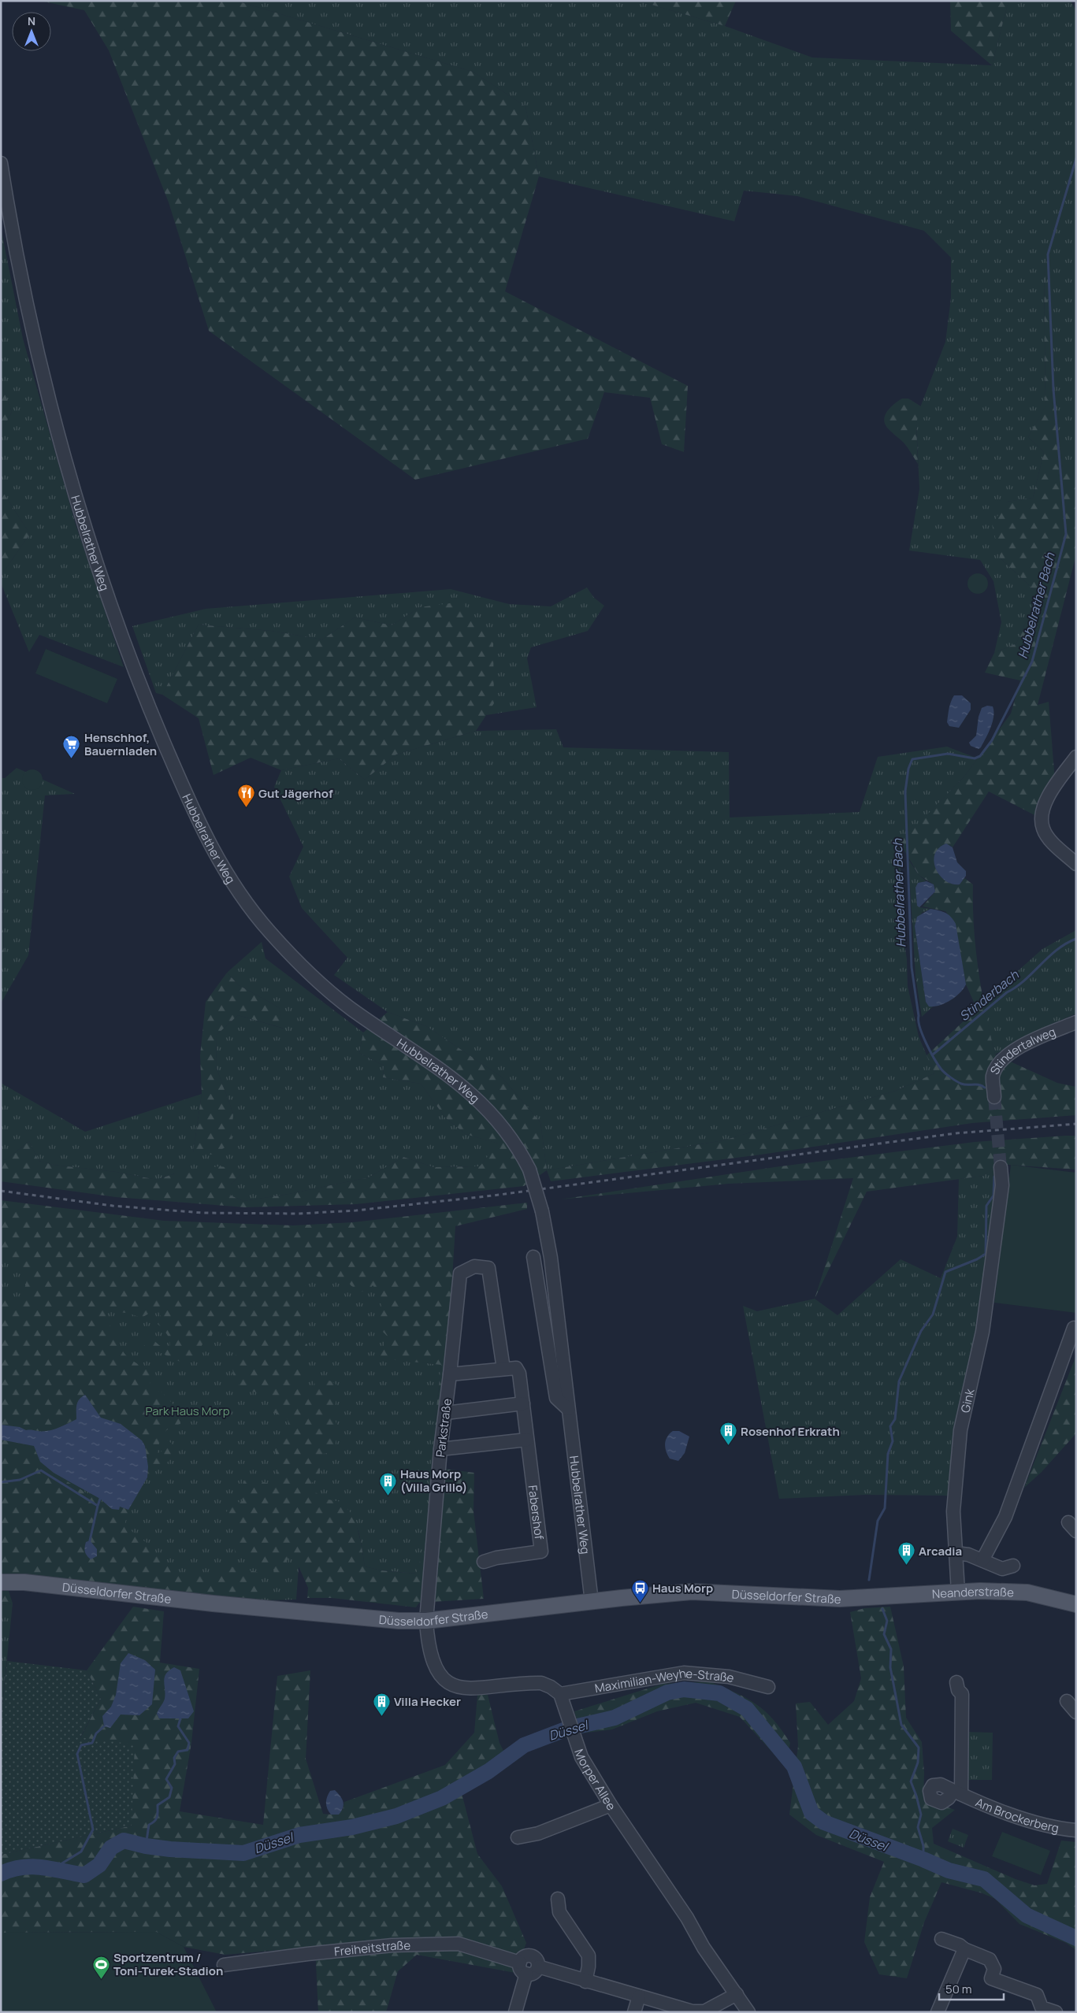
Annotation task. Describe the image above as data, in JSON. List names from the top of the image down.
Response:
{
  "streets": {
    "main road": ["Düsseldorfer Straße", "Neanderstraße"],
    "street": [
      "Hubbelrather Weg",
      "Stindertalweg",
      "Gink",
      "Parkstraße",
      "Fabershof",
      "Maximilian-Weyhe-Straße",
      "Morper Allee",
      "Am Brockerberg",
      "Freiheitstraße"
    ]
  },
  "crossings": [
    ["Hubbelrather Weg", "Düsseldorfer Straße"],
    ["Gink", "Neanderstraße"],
    ["Parkstraße", "Fabershof"],
    ["Parkstraße", "Düsseldorfer Straße"],
    ["Düsseldorfer Straße", "Neanderstraße"],
    ["Maximilian-Weyhe-Straße", "Morper Allee"],
    ["Morper Allee", "Freiheitstraße"]
  ],
  "water": ["Hubbelrather Bach", "Stinderbach", "Düssel"],
  "parks": ["Park Haus Morp"],
  "places": {
    "supermarket": ["Henschhof, Bauernladen"],
    "restaurant": ["Gut Jägerhof"],
    "building": [
      "Rosenhof Erkrath",
      "Haus Morp (Villa Grillo)",
      "Arcadia",
      "Villa Hecker"
    ],
    "bus stop": ["Haus Morp"],
    "sports": ["Sportzentrum / Toni-Turek-Stadion"]
  },
  "scale_bar": "50 m",
  "north": "top"
}
